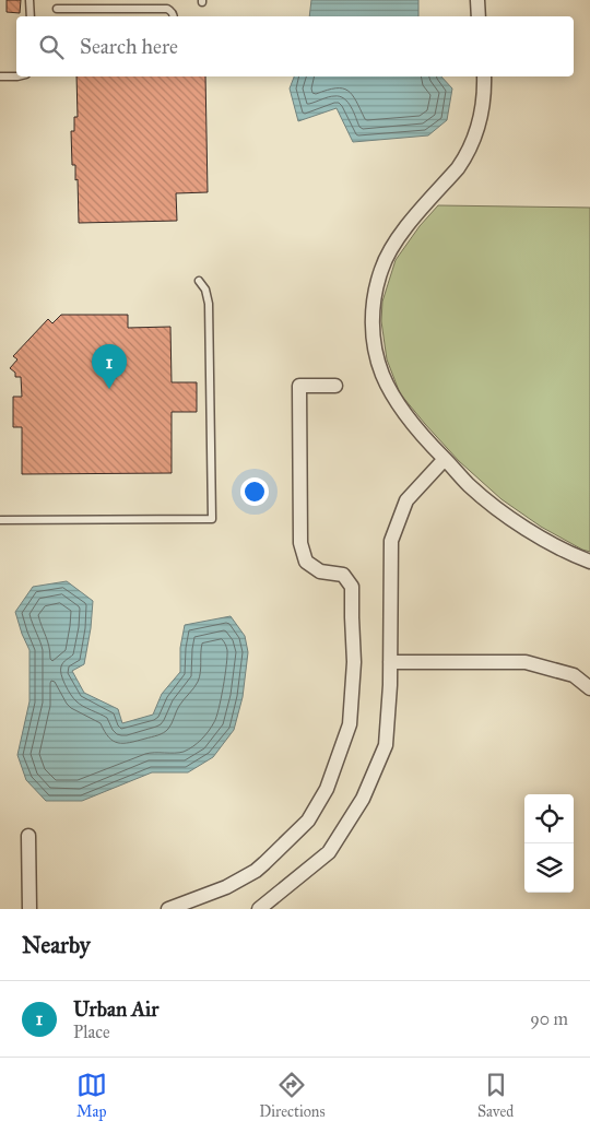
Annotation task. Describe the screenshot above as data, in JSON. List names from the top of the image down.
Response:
{
  "page": {
    "search": "Search here",
    "pins": "1",
    "heading": "Nearby",
    "list": [
      {
        "mark": "1",
        "name": "Urban Air",
        "note": "Place",
        "value": "90 m"
      }
    ],
    "nav": ["Map", "Directions", "Saved"]
  }
}
